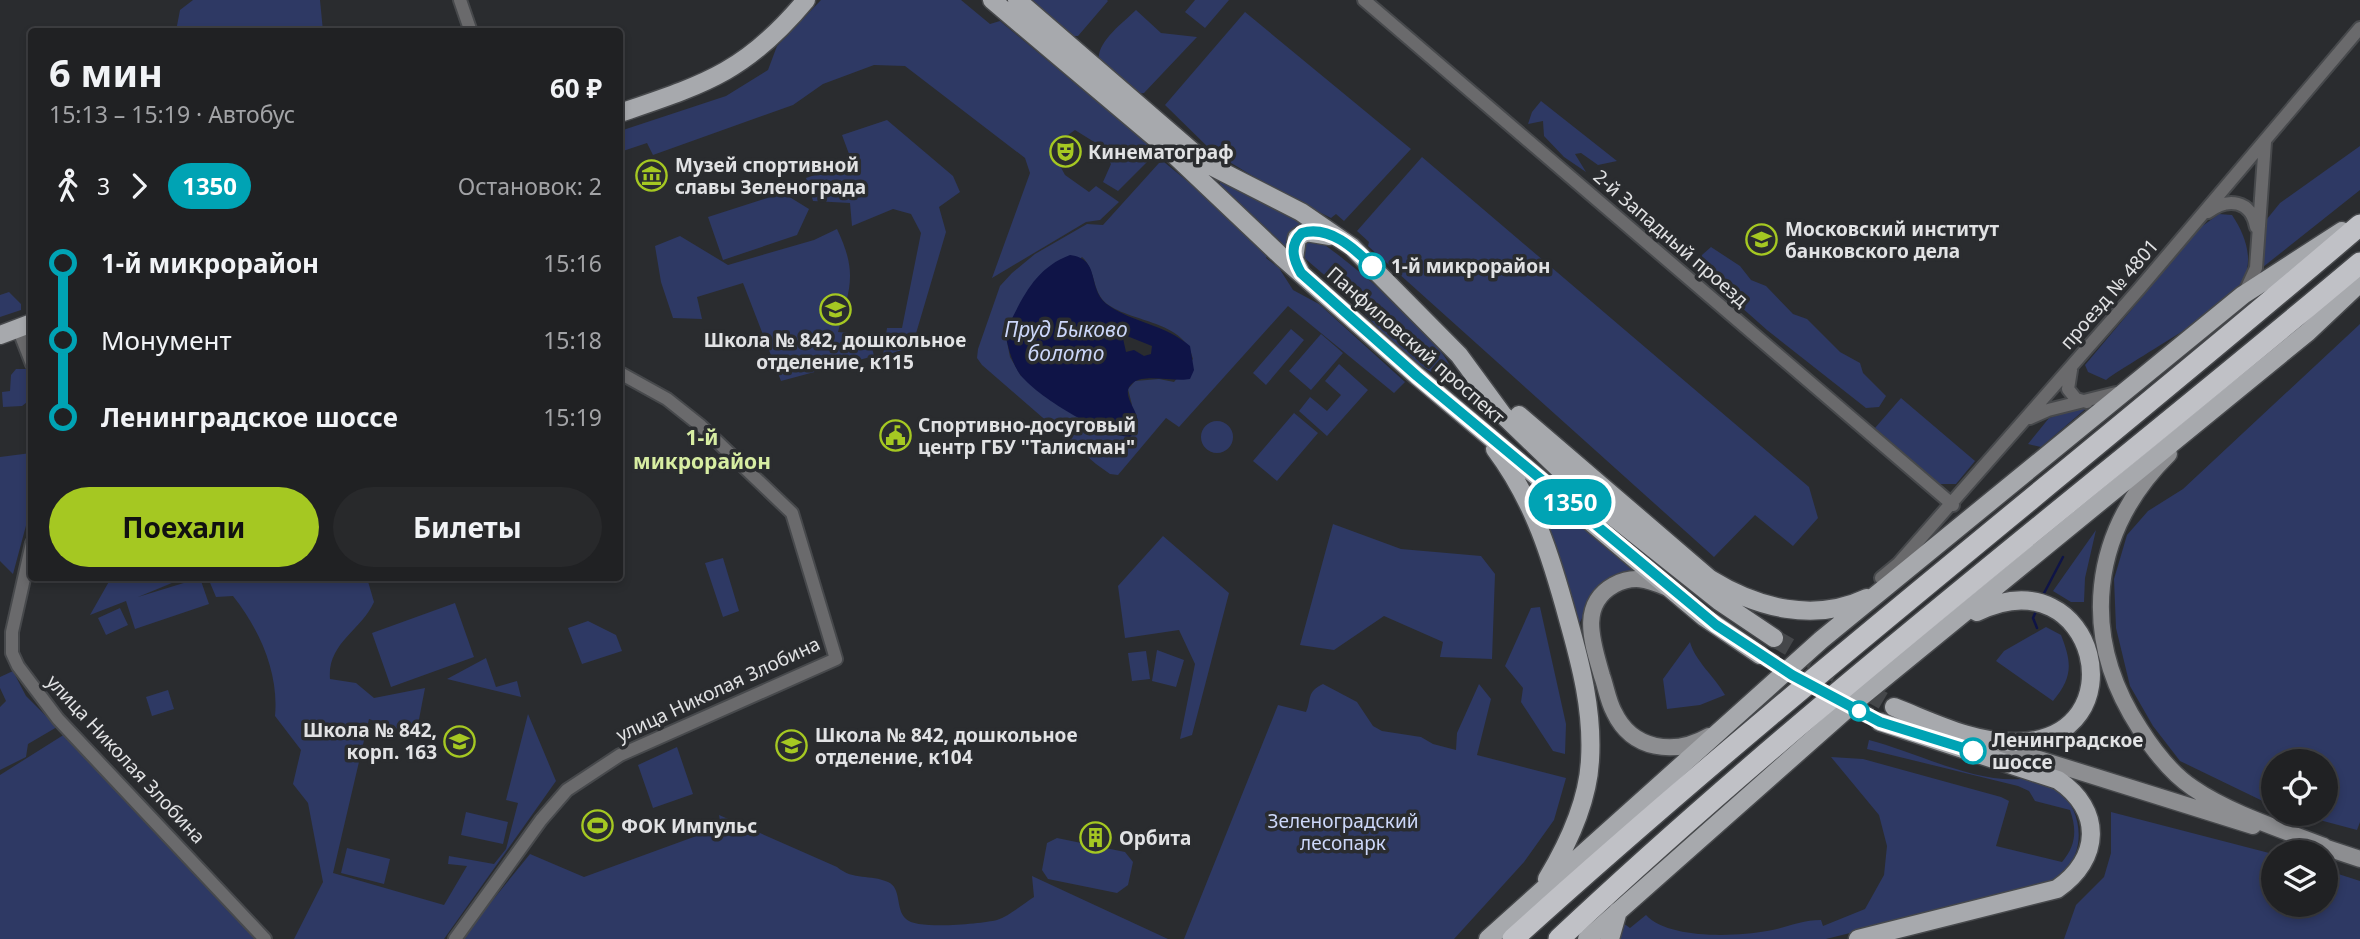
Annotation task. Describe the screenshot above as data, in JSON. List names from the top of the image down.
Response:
{
  "streets": {
    "main road": ["Панфиловский проспект"],
    "street": ["2-й Западный проезд", "проезд № 4801", "улица Николая Злобина"]
  },
  "crossings": [
    ["2-й Западный проезд", "проезд № 4801"]
  ],
  "districts": ["1-й микрорайон"],
  "water": ["Пруд Быково болото"],
  "parks": ["Зеленоградский лесопарк"],
  "places": {
    "theatre": ["Кинематограф"],
    "museum": ["Музей спортивной славы Зеленограда"],
    "school or university": [
      "Московский институт банковского дела",
      "Школа № 842, дошкольное отделение, к115",
      "Школа № 842, корп. 163",
      "Школа № 842, дошкольное отделение, к104"
    ],
    "other": ["1-й микрорайон", "Ленинградское шоссе"],
    "public building": ["Спортивно-досуговый центр ГБУ \"Талисман\""],
    "sports": ["ФОК Импульс"],
    "building": ["Орбита"]
  },
  "lines": ["bus line 1350"],
  "page": {
    "on_map": "1350",
    "heading": ["6 мин", "15:13 – 15:19 · Автобус", "60 ₽"],
    "legs": ["3", "1350", "Остановок: 2"],
    "list": [
      {
        "name": "1-й микрорайон",
        "value": "15:16"
      },
      {
        "name": "Монумент",
        "value": "15:18"
      },
      {
        "name": "Ленинградское шоссе",
        "value": "15:19"
      }
    ],
    "buttons": ["Поехали", "Билеты"]
  }
}
